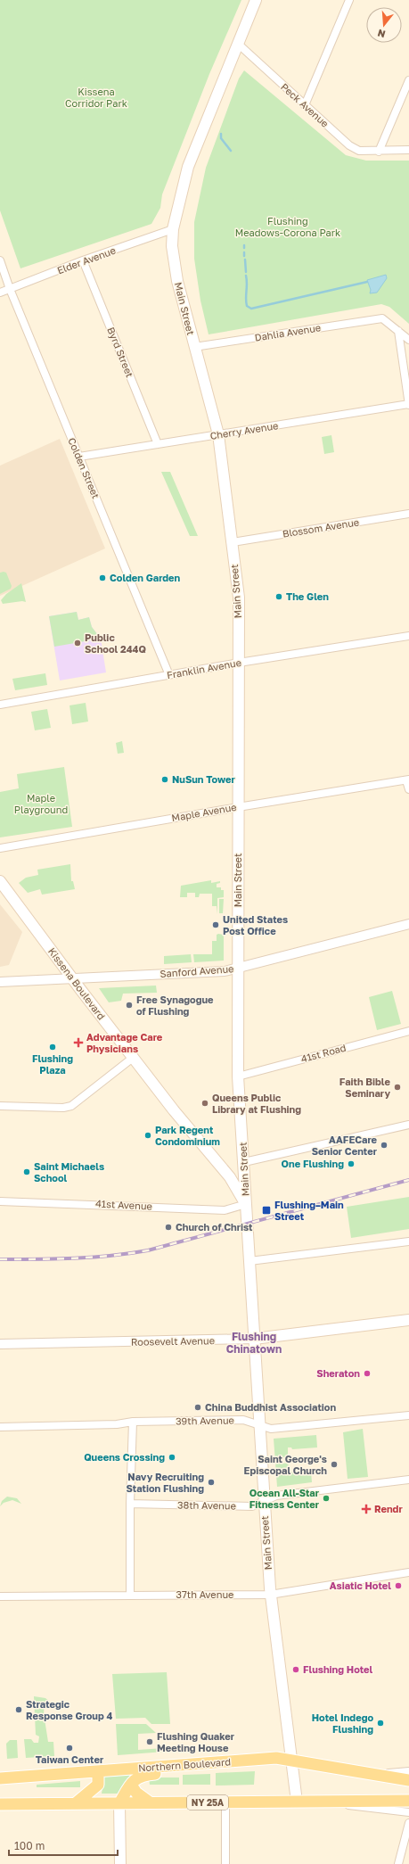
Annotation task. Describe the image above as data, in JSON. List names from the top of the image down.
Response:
{
  "streets": {
    "main road": [
      "Main Street",
      "Kissena Boulevard",
      "Roosevelt Avenue",
      "Northern Boulevard",
      "NY 25A"
    ],
    "street": [
      "Peck Avenue",
      "Elder Avenue",
      "Dahlia Avenue",
      "Byrd Street",
      "Cherry Avenue",
      "Colden Street",
      "Blossom Avenue",
      "Franklin Avenue",
      "Maple Avenue",
      "Sanford Avenue",
      "41st Road",
      "41st Avenue",
      "39th Avenue",
      "38th Avenue",
      "37th Avenue"
    ]
  },
  "crossings": [
    ["Peck Avenue", "Main Street"],
    ["Elder Avenue", "Main Street"],
    ["Elder Avenue", "Byrd Street"],
    ["Elder Avenue", "Colden Street"],
    ["Main Street", "Dahlia Avenue"],
    ["Main Street", "Cherry Avenue"],
    ["Main Street", "Blossom Avenue"],
    ["Main Street", "Franklin Avenue"],
    ["Main Street", "Maple Avenue"],
    ["Main Street", "Sanford Avenue"],
    ["Main Street", "Kissena Boulevard"],
    ["Main Street", "41st Road"],
    ["Main Street", "41st Avenue"],
    ["Main Street", "Roosevelt Avenue"],
    ["Main Street", "39th Avenue"],
    ["Main Street", "38th Avenue"],
    ["Main Street", "37th Avenue"],
    ["Main Street", "Northern Boulevard"],
    ["Main Street", "NY 25A"],
    ["Byrd Street", "Cherry Avenue"],
    ["Cherry Avenue", "Colden Street"],
    ["Colden Street", "Franklin Avenue"],
    ["Sanford Avenue", "Kissena Boulevard"],
    ["Kissena Boulevard", "41st Avenue"]
  ],
  "districts": ["Flushing Chinatown"],
  "parks": ["Kissena Corridor Park", "Flushing Meadows-Corona Park", "Maple Playground"],
  "places": {
    "other": [
      "Colden Garden",
      "The Glen",
      "Public School 244Q",
      "NuSun Tower",
      "United States Post Office",
      "Free Synagogue of Flushing",
      "Flushing Plaza",
      "Faith Bible Seminary",
      "Queens Public Library at Flushing",
      "Park Regent Condominium",
      "AAFECare Senior Center",
      "One Flushing",
      "Saint Michaels School",
      "Church of Christ",
      "Sheraton",
      "China Buddhist Association",
      "Queens Crossing",
      "Saint George's Episcopal Church",
      "Navy Recruiting Station Flushing",
      "Ocean All-Star Fitness Center",
      "Asiatic Hotel",
      "Flushing Hotel",
      "Strategic Response Group 4",
      "Hotel Indego Flushing",
      "Flushing Quaker Meeting House",
      "Taiwan Center"
    ],
    "health": ["Advantage Care Physicians", "Rendr"],
    "transit": ["Flushing–Main Street"]
  },
  "scale_bar": "100 m",
  "north": "bottom"
}
